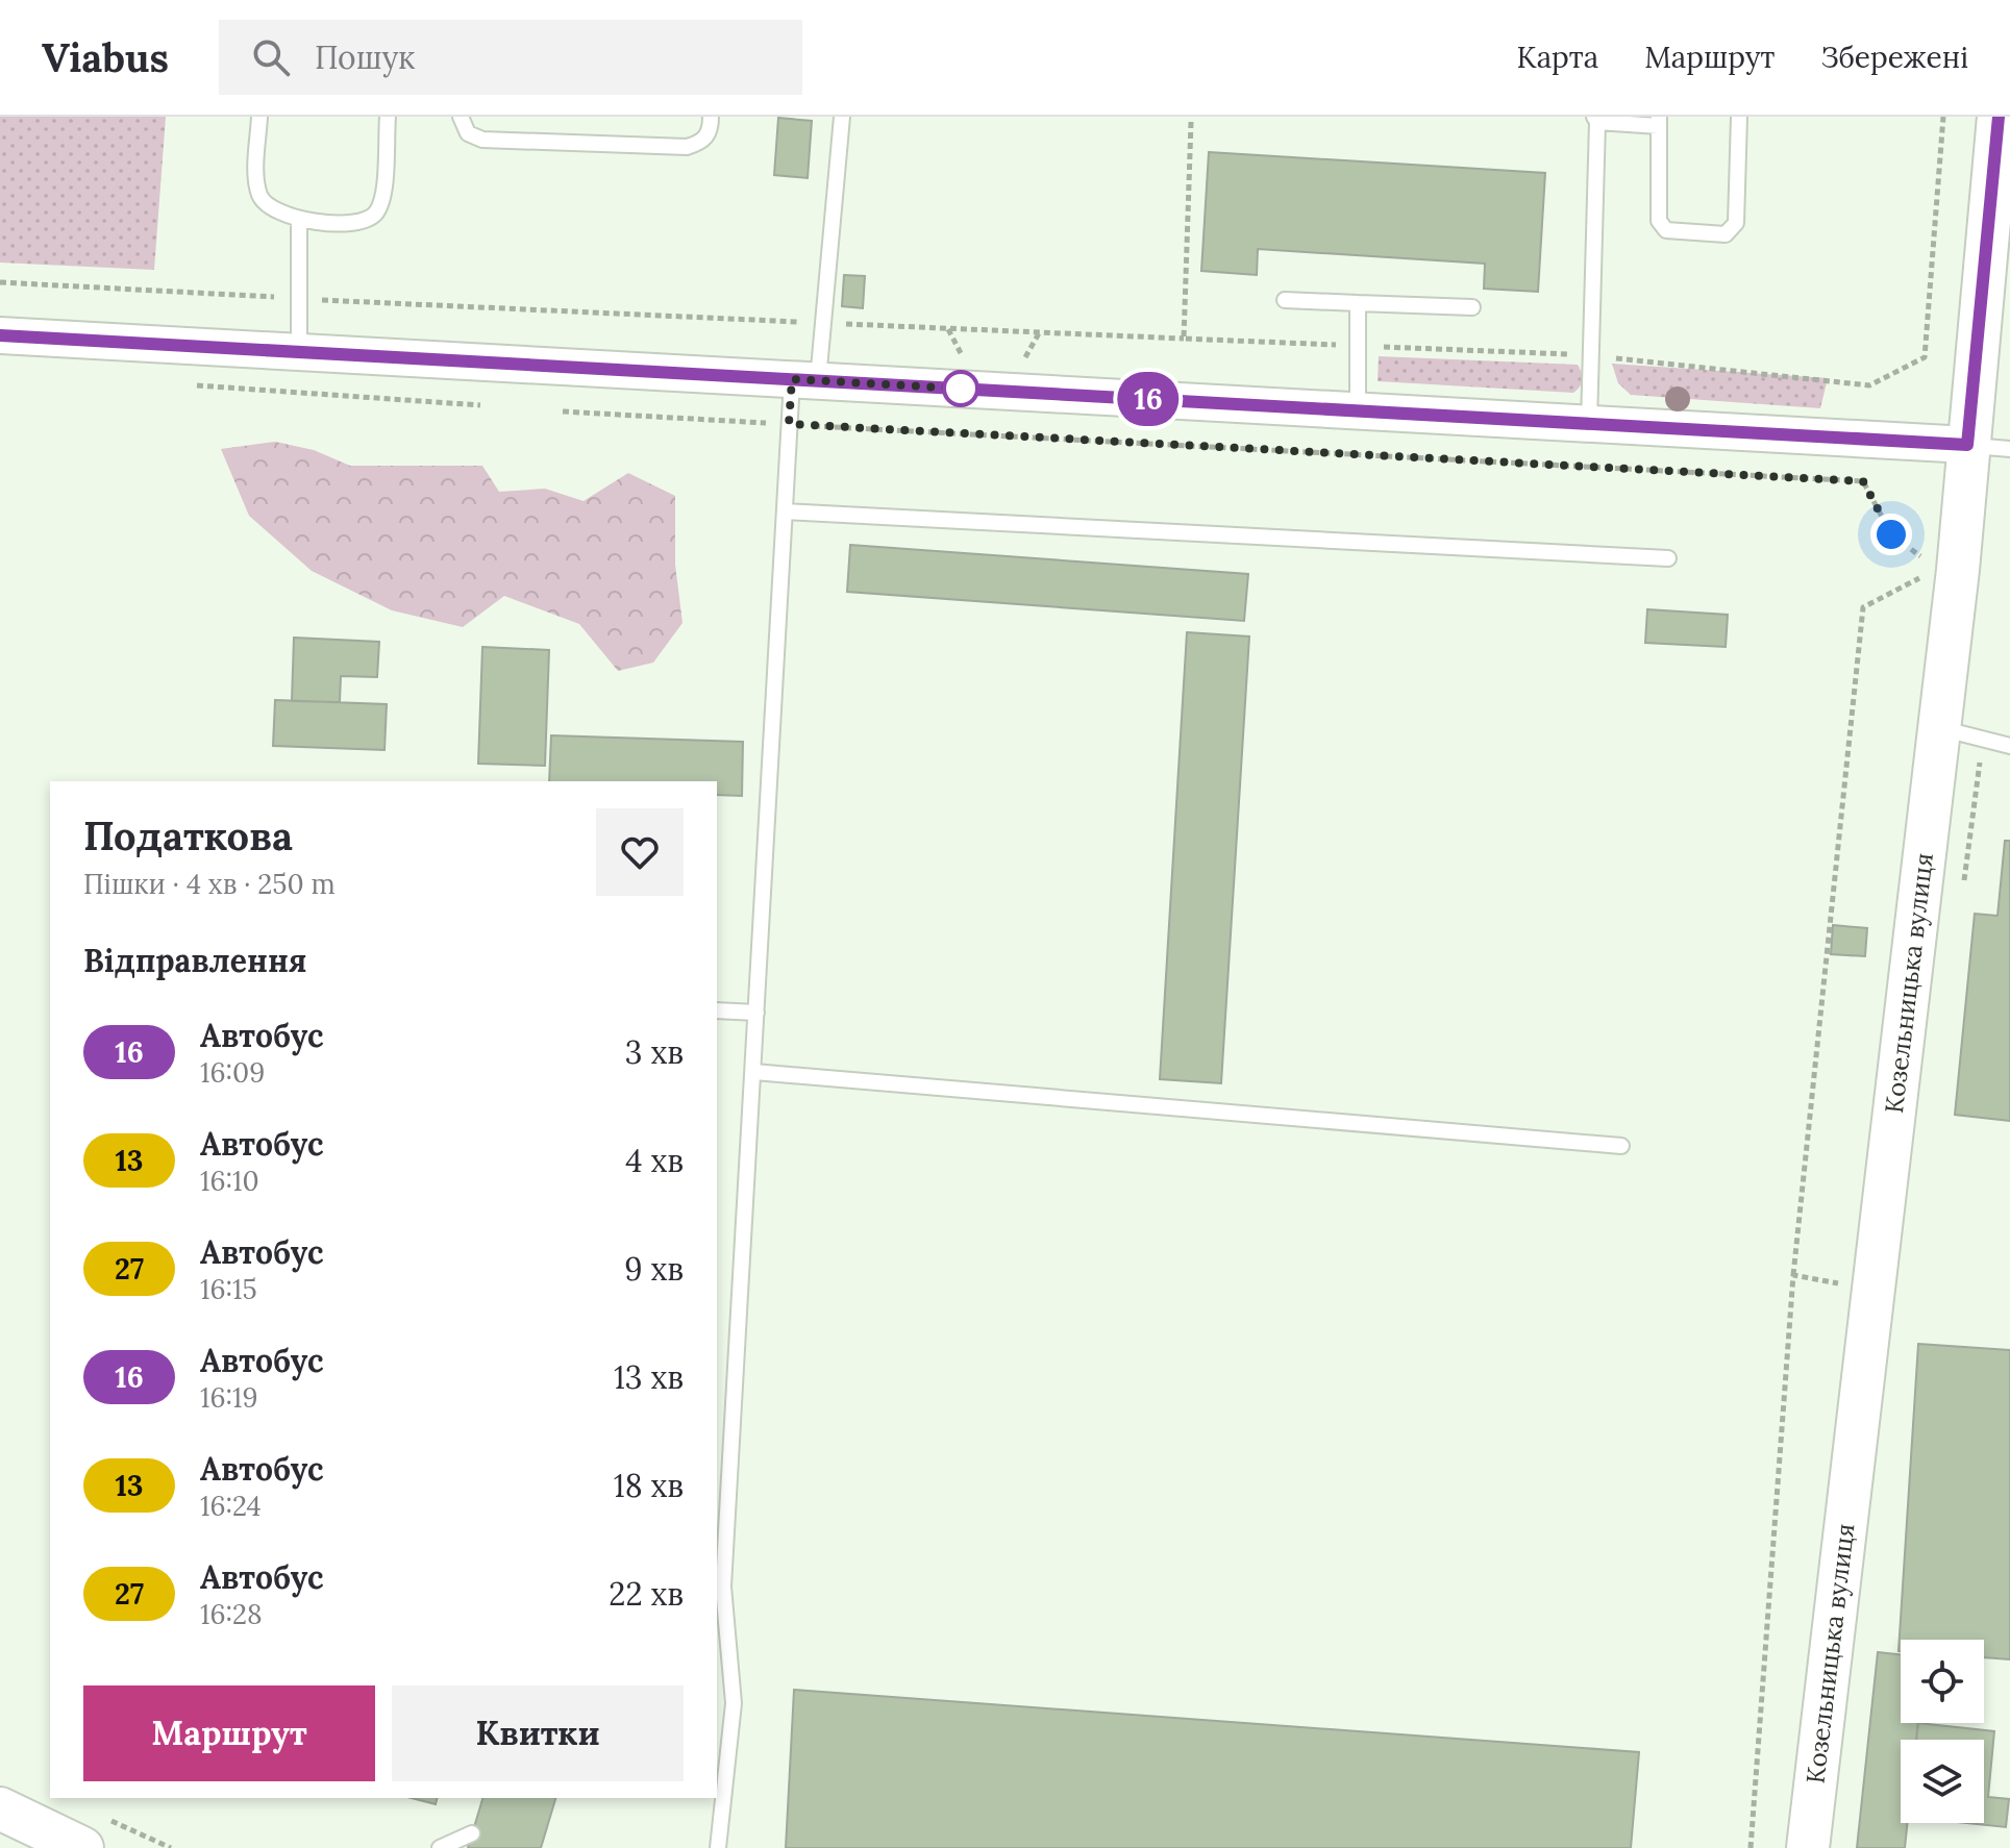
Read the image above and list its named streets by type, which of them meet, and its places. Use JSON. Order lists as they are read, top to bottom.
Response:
{
  "streets": {
    "main road": ["Козельницька вулиця"]
  },
  "lines": ["bus line 16"],
  "page": {
    "header": "Viabus",
    "search": "Пошук",
    "nav": ["Карта", "Маршрут", "Збережені"],
    "on_map": "16",
    "heading": [
      ["Податкова", "Пішки · 4 хв · 250 m"],
      "Відправлення"
    ],
    "list": [
      {
        "mark": "16",
        "name": "Автобус",
        "note": "16:09",
        "value": "3 хв"
      },
      {
        "mark": "13",
        "name": "Автобус",
        "note": "16:10",
        "value": "4 хв"
      },
      {
        "mark": "27",
        "name": "Автобус",
        "note": "16:15",
        "value": "9 хв"
      },
      {
        "mark": "16",
        "name": "Автобус",
        "note": "16:19",
        "value": "13 хв"
      },
      {
        "mark": "13",
        "name": "Автобус",
        "note": "16:24",
        "value": "18 хв"
      },
      {
        "mark": "27",
        "name": "Автобус",
        "note": "16:28",
        "value": "22 хв"
      }
    ],
    "buttons": ["Маршрут", "Квитки"]
  }
}
